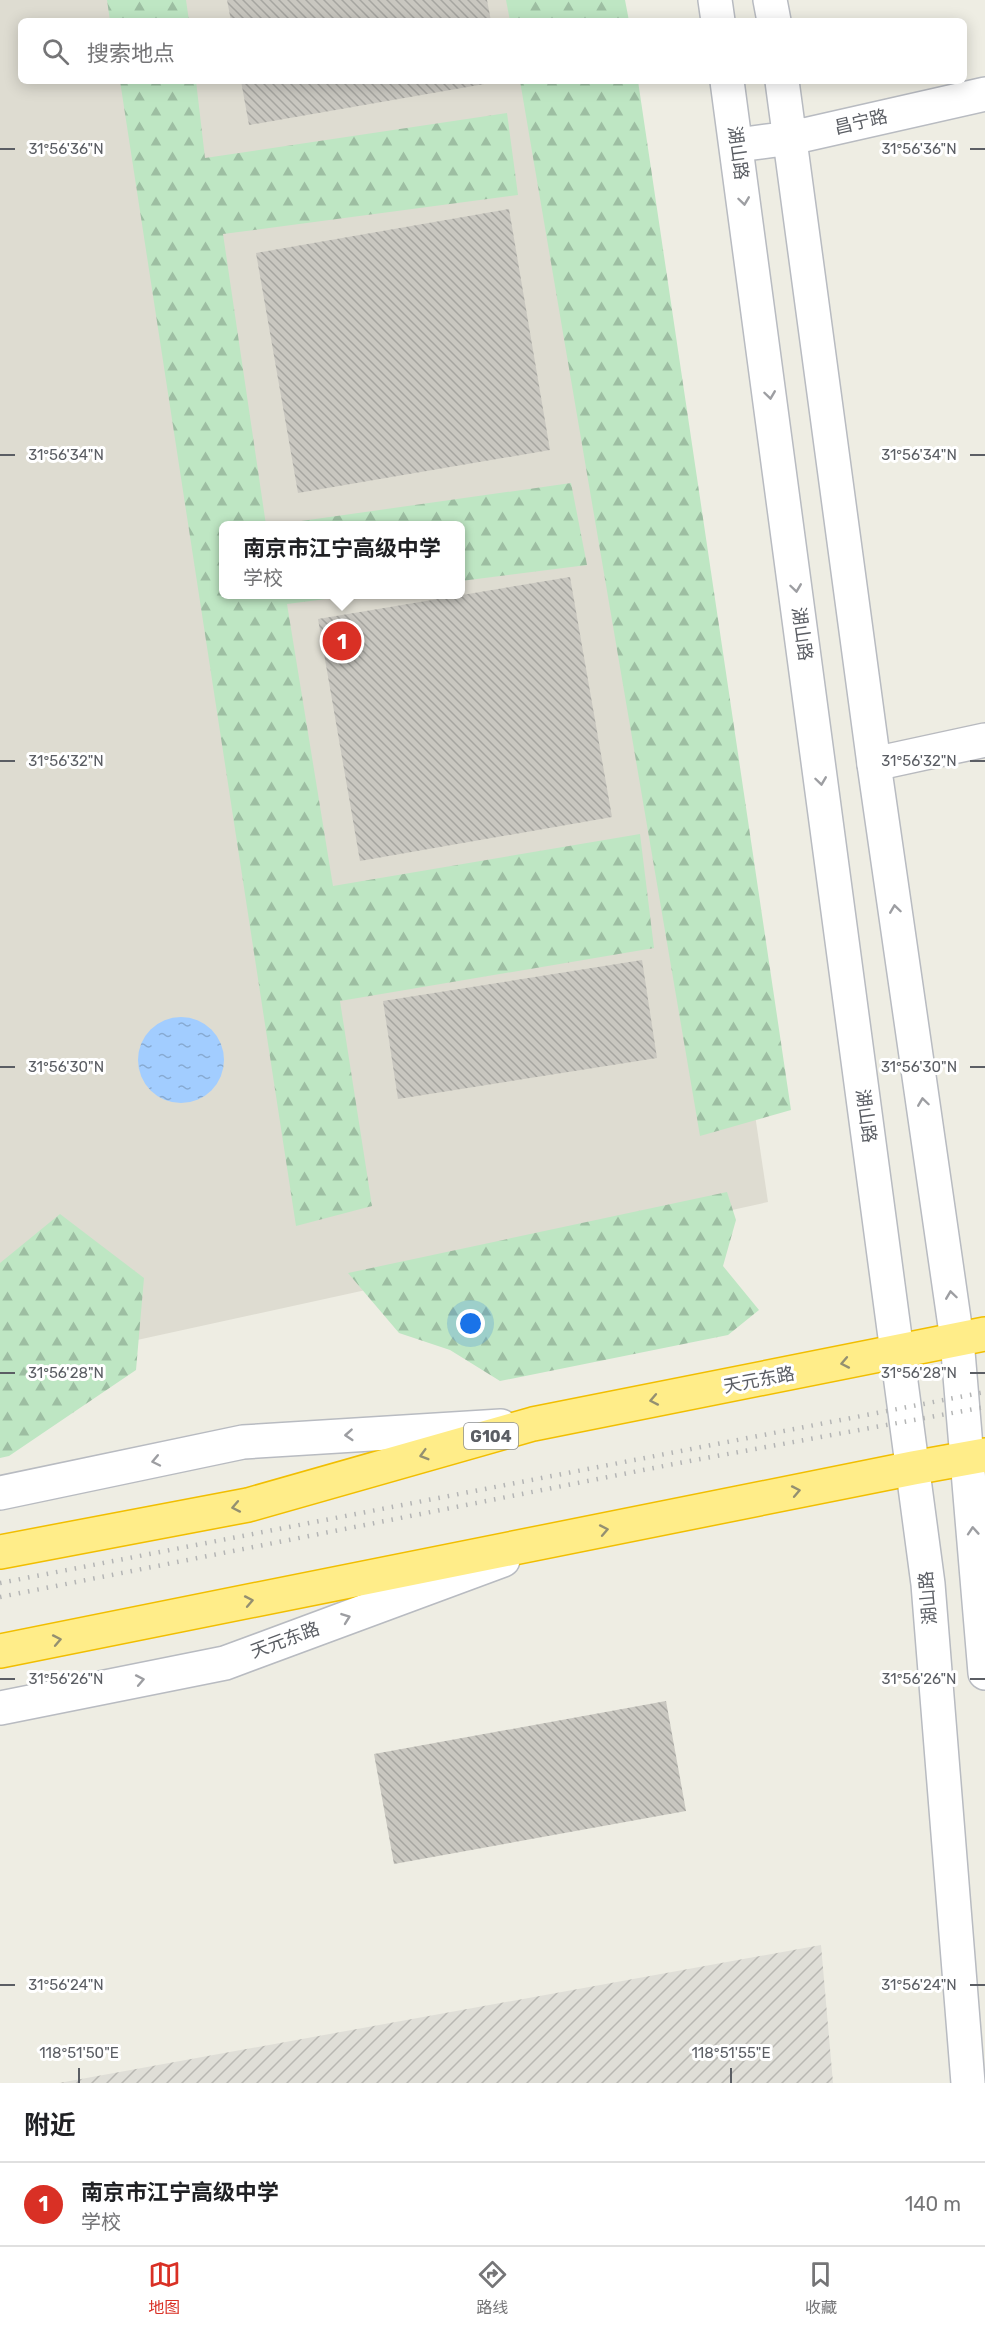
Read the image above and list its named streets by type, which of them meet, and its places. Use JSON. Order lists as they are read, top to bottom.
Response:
{
  "streets": {
    "highway": ["天元东路", "G104"],
    "main road": ["昌宁路", "湖山路"]
  },
  "crossings": [
    ["昌宁路", "湖山路"],
    ["湖山路", "天元东路"]
  ],
  "page": {
    "search": "搜索地点",
    "popup": ["南京市江宁高级中学", "学校"],
    "pins": "1",
    "heading": "附近",
    "list": [
      {
        "mark": "1",
        "name": "南京市江宁高级中学",
        "note": "学校",
        "value": "140 m"
      }
    ],
    "nav": ["地图", "路线", "收藏"]
  },
  "coordinates": [
    "31°56'36\"N",
    "31°56'34\"N",
    "31°56'32\"N",
    "31°56'30\"N",
    "31°56'28\"N",
    "31°56'26\"N",
    "31°56'24\"N",
    "118°51'50\"E",
    "118°51'55\"E"
  ]
}
